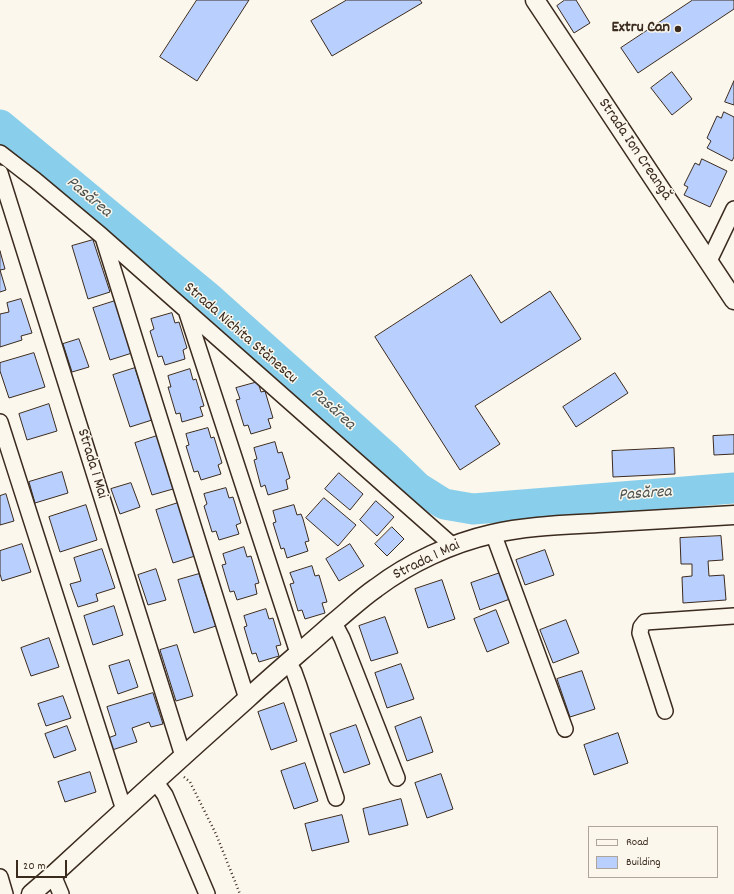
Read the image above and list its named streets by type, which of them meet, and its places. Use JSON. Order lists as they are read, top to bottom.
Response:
{
  "streets": {
    "street": ["Strada Ion Creangă", "Strada Nichita Stănescu", "Strada 1 Mai"]
  },
  "crossings": [
    ["Strada Nichita Stănescu", "Strada 1 Mai"]
  ],
  "water": ["Pasărea"],
  "places": ["Extru Can"],
  "legend": ["Road", "Building"],
  "scale_bar": "20 m"
}
